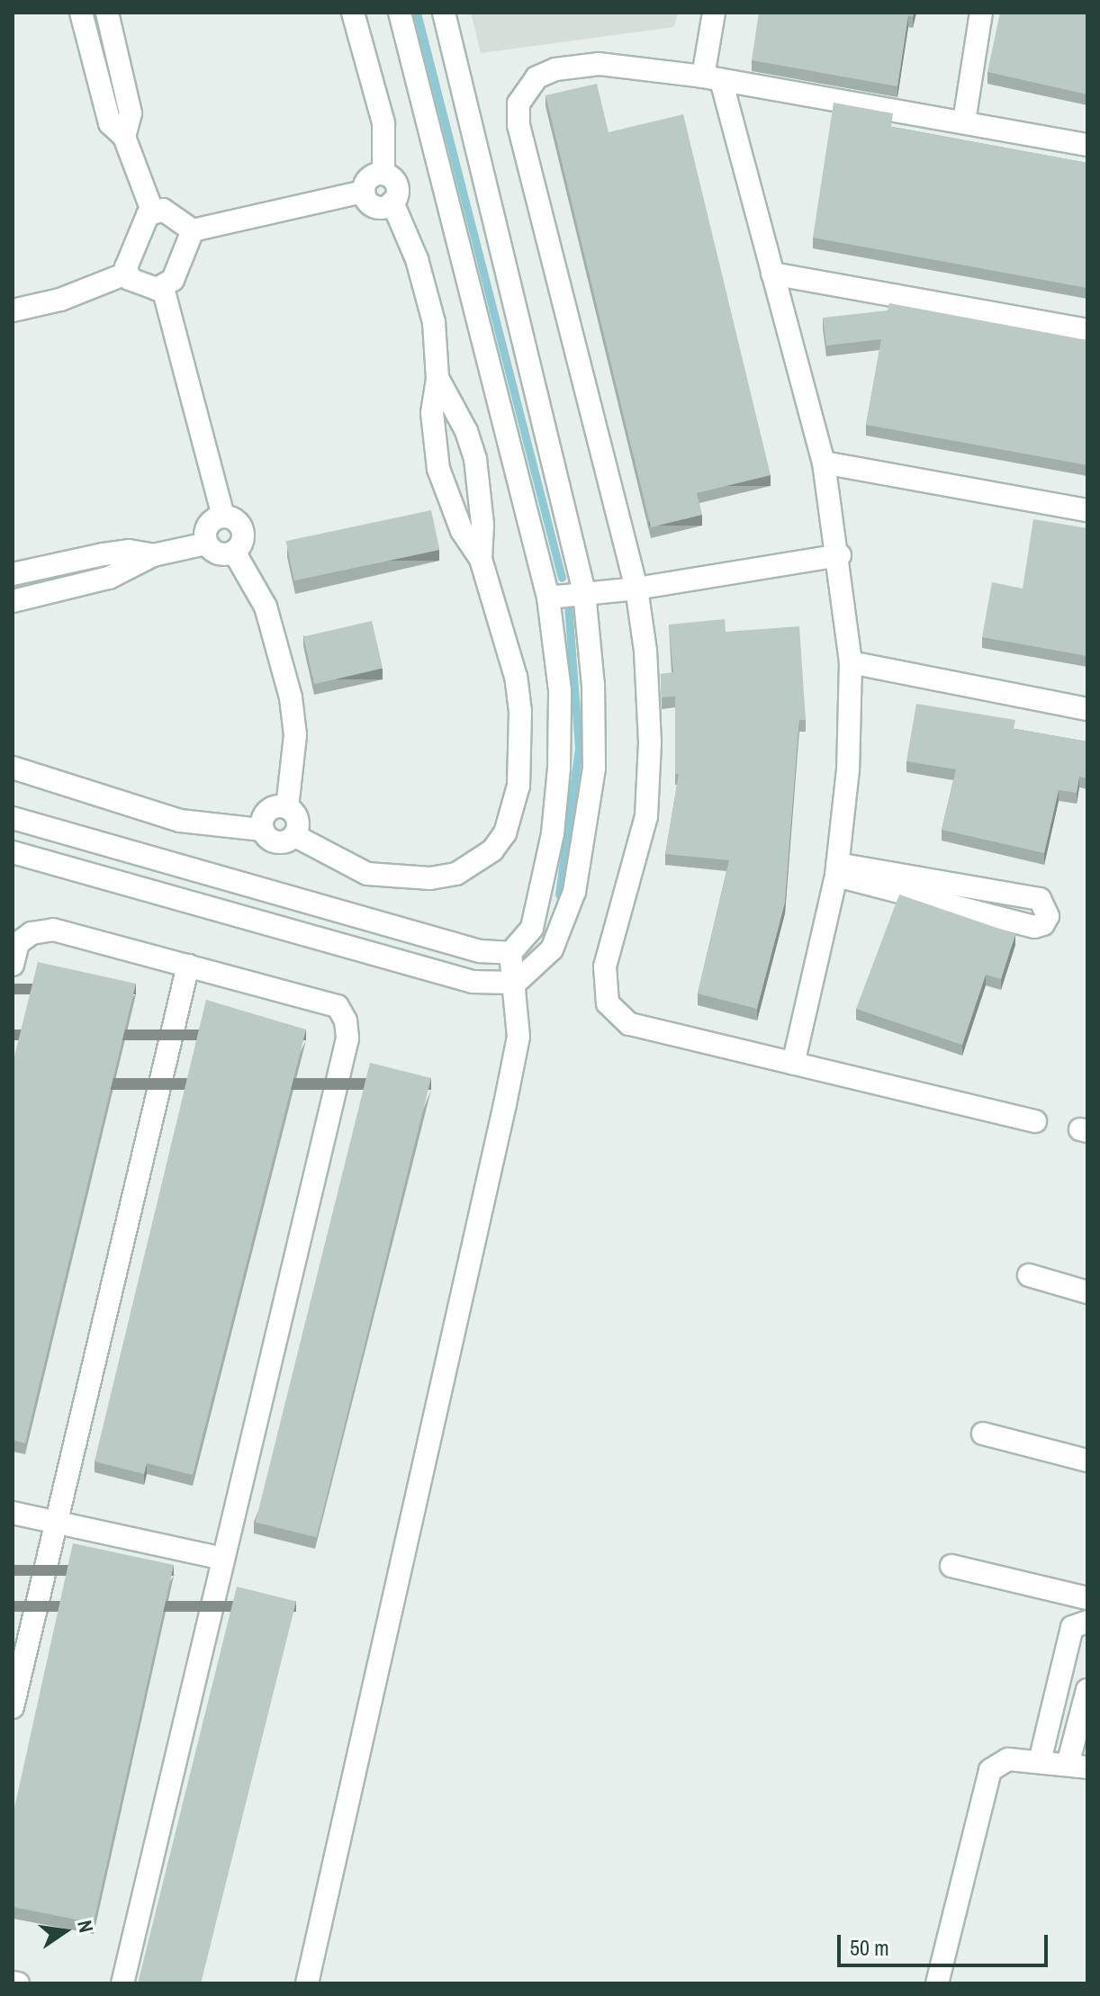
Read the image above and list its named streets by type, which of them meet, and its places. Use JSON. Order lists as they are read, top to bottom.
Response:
{
  "scale_bar": "50 m",
  "north": "right"
}
